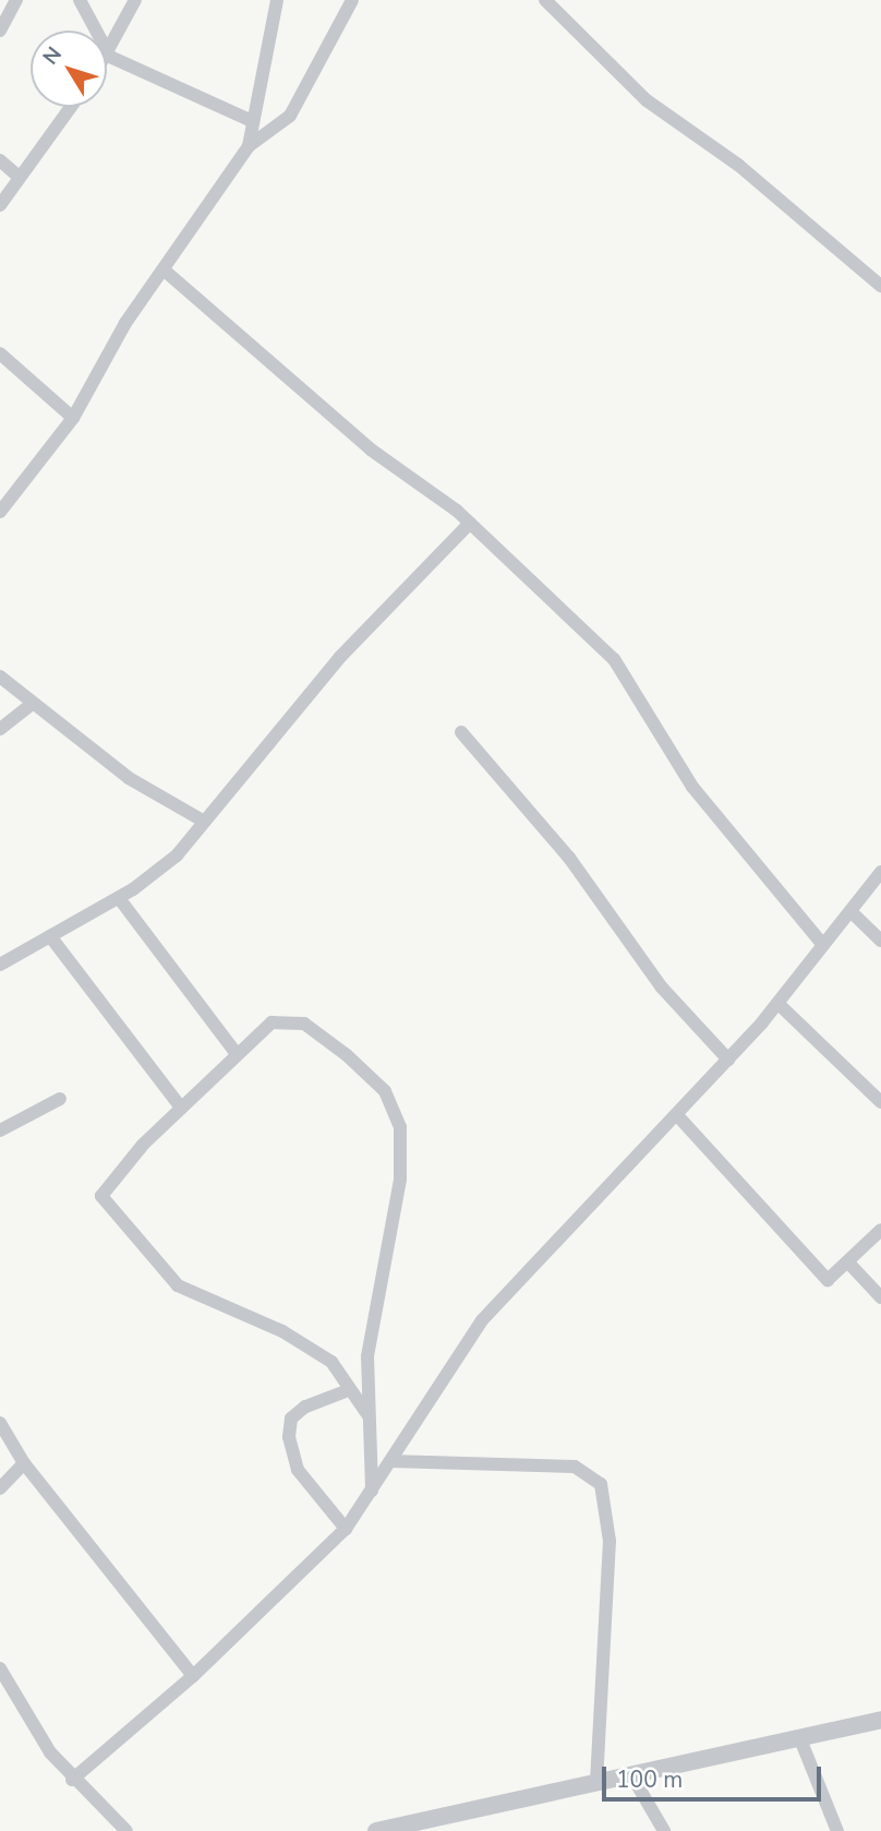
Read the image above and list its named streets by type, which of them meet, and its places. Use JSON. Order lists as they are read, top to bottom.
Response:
{
  "scale_bar": "100 m",
  "north": "top left"
}
